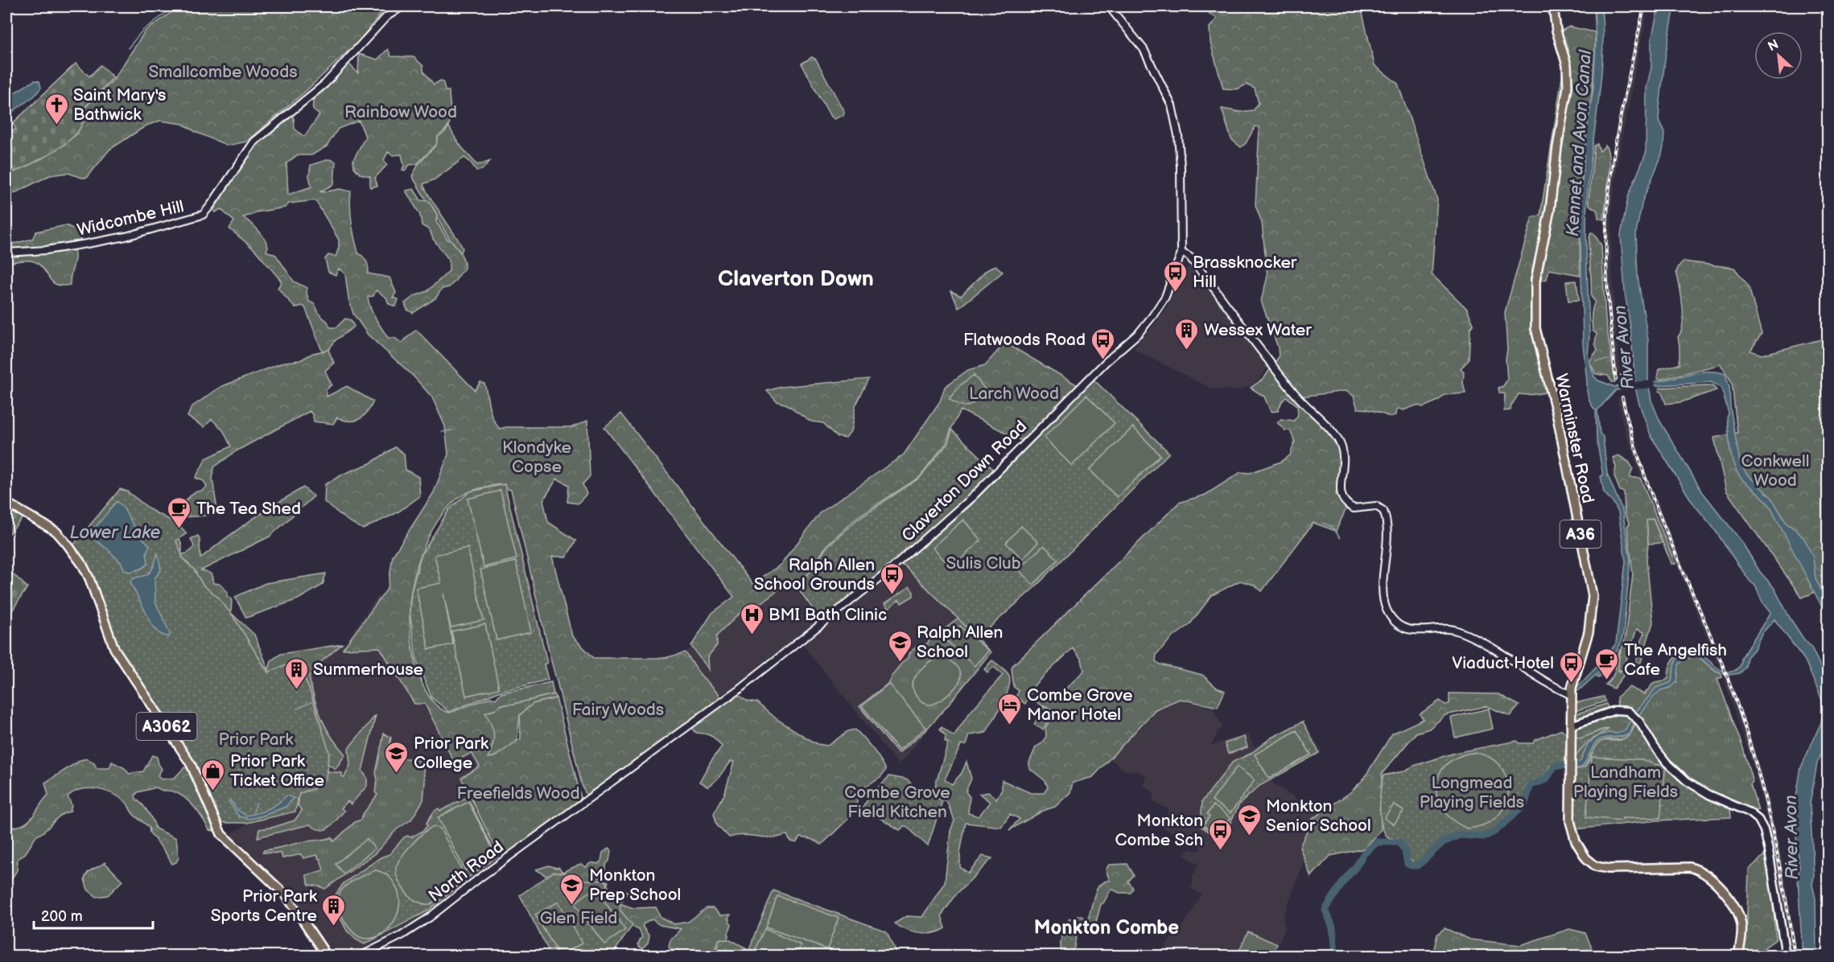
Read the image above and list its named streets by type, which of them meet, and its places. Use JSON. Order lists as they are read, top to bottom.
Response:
{
  "streets": {
    "main road": ["Warminster Road", "A36", "A3062"],
    "street": ["Widcombe Hill", "Claverton Down Road", "North Road"]
  },
  "crossings": [
    ["Claverton Down Road", "North Road"]
  ],
  "districts": ["Claverton Down", "Monkton Combe"],
  "water": ["Kennet and Avon Canal", "River Avon", "Lower Lake"],
  "parks": [
    "Smallcombe Woods",
    "Rainbow Wood",
    "Larch Wood",
    "Klondyke Copse",
    "Conkwell Wood",
    "Sulis Club",
    "Fairy Woods",
    "Prior Park",
    "Landham Playing Fields",
    "Longmead Playing Fields",
    "Combe Grove Field Kitchen",
    "Freefields Wood",
    "Glen Field"
  ],
  "places": {
    "church": ["Saint Mary's Bathwick"],
    "bus stop": [
      "Brassknocker Hill",
      "Flatwoods Road",
      "Ralph Allen School Grounds",
      "Viaduct Hotel",
      "Monkton Combe Sch"
    ],
    "building": ["Wessex Water", "Summerhouse", "Prior Park Sports Centre"],
    "cafe": ["The Tea Shed", "The Angelfish Cafe"],
    "hospital": ["BMI Bath Clinic"],
    "school or university": [
      "Ralph Allen School",
      "Prior Park College",
      "Monkton Senior School",
      "Monkton Prep School"
    ],
    "hotel": ["Combe Grove Manor Hotel"],
    "shop": ["Prior Park Ticket Office"]
  },
  "scale_bar": "200 m",
  "north": "top left"
}
